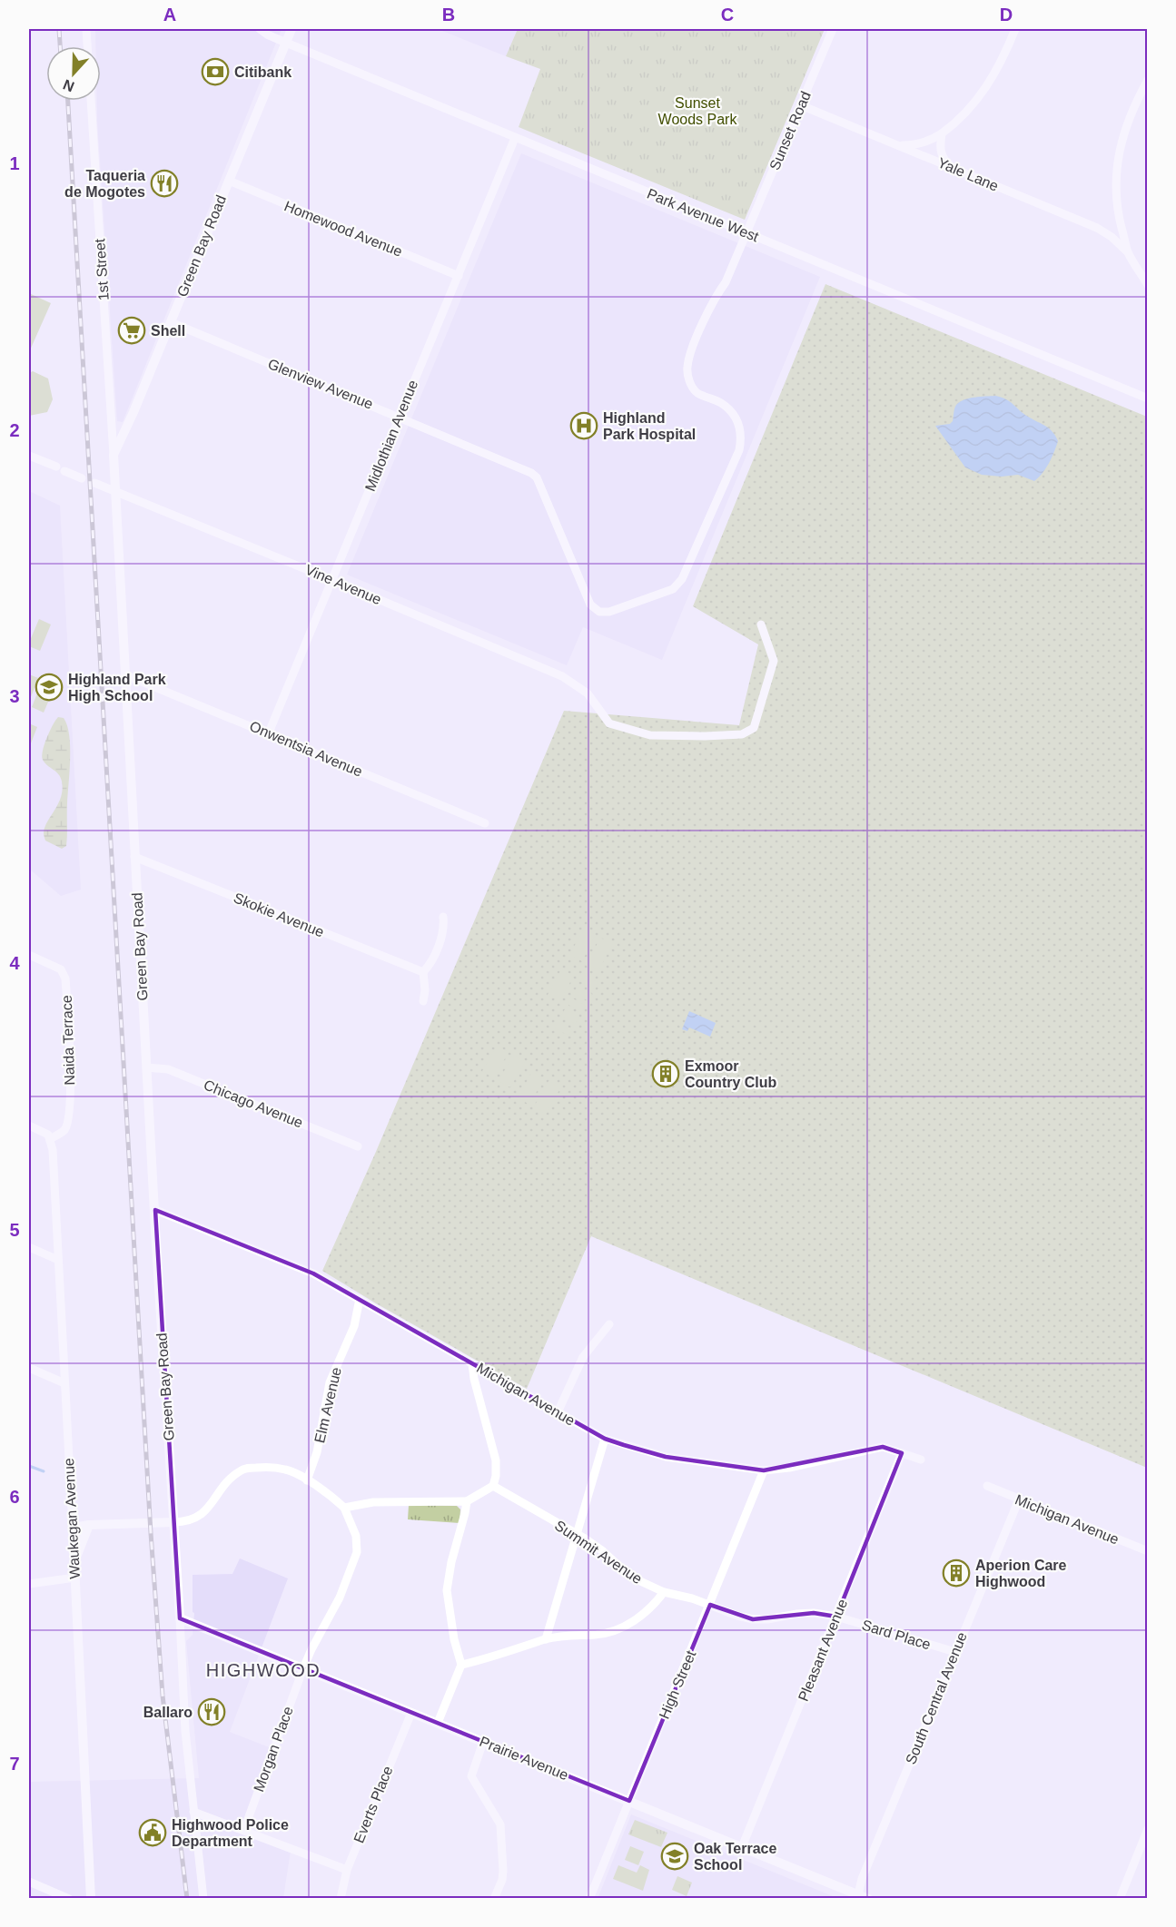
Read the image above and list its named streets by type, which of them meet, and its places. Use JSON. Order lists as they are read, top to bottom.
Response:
{
  "streets": {
    "main road": ["Green Bay Road", "Waukegan Avenue", "Prairie Avenue"],
    "street": [
      "Sunset Road",
      "Yale Lane",
      "Park Avenue West",
      "Homewood Avenue",
      "1st Street",
      "Glenview Avenue",
      "Midlothian Avenue",
      "Vine Avenue",
      "Onwentsia Avenue",
      "Skokie Avenue",
      "Naida Terrace",
      "Chicago Avenue",
      "Michigan Avenue",
      "Elm Avenue",
      "Summit Avenue",
      "Sard Place",
      "Pleasant Avenue",
      "High Street",
      "South Central Avenue",
      "Morgan Place",
      "Everts Place"
    ]
  },
  "crossings": [
    ["Sunset Road", "Yale Lane"],
    ["Sunset Road", "Park Avenue West"],
    ["Sunset Road", "Glenview Avenue"],
    ["Park Avenue West", "Green Bay Road"],
    ["Park Avenue West", "Glenview Avenue"],
    ["Park Avenue West", "Midlothian Avenue"],
    ["Homewood Avenue", "Green Bay Road"],
    ["Homewood Avenue", "Midlothian Avenue"],
    ["Green Bay Road", "1st Street"],
    ["Green Bay Road", "Glenview Avenue"],
    ["Green Bay Road", "Vine Avenue"],
    ["Green Bay Road", "Onwentsia Avenue"],
    ["Green Bay Road", "Skokie Avenue"],
    ["Green Bay Road", "Chicago Avenue"],
    ["Green Bay Road", "Michigan Avenue"],
    ["Green Bay Road", "Elm Avenue"],
    ["Green Bay Road", "Morgan Place"],
    ["Green Bay Road", "Prairie Avenue"],
    ["Glenview Avenue", "Midlothian Avenue"],
    ["Midlothian Avenue", "Vine Avenue"],
    ["Midlothian Avenue", "Onwentsia Avenue"],
    ["Naida Terrace", "Waukegan Avenue"],
    ["Michigan Avenue", "Elm Avenue"],
    ["Michigan Avenue", "Pleasant Avenue"],
    ["Michigan Avenue", "High Street"],
    ["Michigan Avenue", "South Central Avenue"],
    ["Elm Avenue", "Morgan Place"],
    ["Elm Avenue", "Prairie Avenue"],
    ["Summit Avenue", "Sard Place"],
    ["Summit Avenue", "High Street"],
    ["Sard Place", "Pleasant Avenue"],
    ["Sard Place", "High Street"],
    ["Sard Place", "South Central Avenue"],
    ["Pleasant Avenue", "Prairie Avenue"],
    ["High Street", "Prairie Avenue"],
    ["South Central Avenue", "Prairie Avenue"],
    ["Morgan Place", "Prairie Avenue"],
    ["Prairie Avenue", "Everts Place"]
  ],
  "districts": ["HIGHWOOD"],
  "parks": ["Sunset Woods Park"],
  "places": {
    "bank": ["Citibank"],
    "restaurant": ["Taqueria de Mogotes", "Ballaro"],
    "supermarket": ["Shell"],
    "hospital": ["Highland Park Hospital"],
    "school or university": ["Highland Park High School", "Oak Terrace School"],
    "building": ["Exmoor Country Club", "Aperion Care Highwood"],
    "public building": ["Highwood Police Department"]
  },
  "north": "bottom",
  "grid": {
    "columns": [
      "A",
      "B",
      "C",
      "D"
    ],
    "rows": [
      "1",
      "2",
      "3",
      "4",
      "5",
      "6",
      "7"
    ]
  }
}
